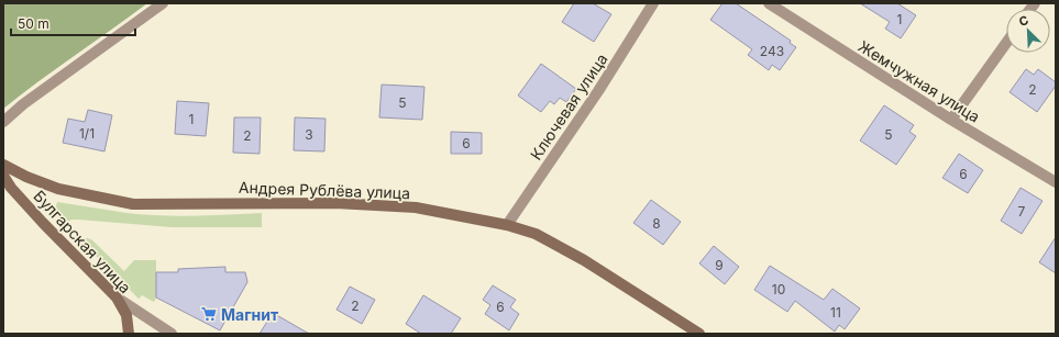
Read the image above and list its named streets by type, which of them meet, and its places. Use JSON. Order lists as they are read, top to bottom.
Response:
{
  "streets": {
    "street": [
      "Жемчужная улица",
      "Ключевая улица",
      "Андрея Рублёва улица",
      "Булгарская улица"
    ]
  },
  "crossings": [
    ["Ключевая улица", "Андрея Рублёва улица"]
  ],
  "places": {
    "supermarket": ["Магнит"]
  },
  "house_numbers": [
    "1",
    "243",
    "2",
    "5",
    "1",
    "1/1",
    "3",
    "5",
    "2",
    "6",
    "6",
    "7",
    "8",
    "9",
    "10",
    "2",
    "6",
    "11"
  ],
  "scale_bar": "50 m",
  "north": "top left"
}
